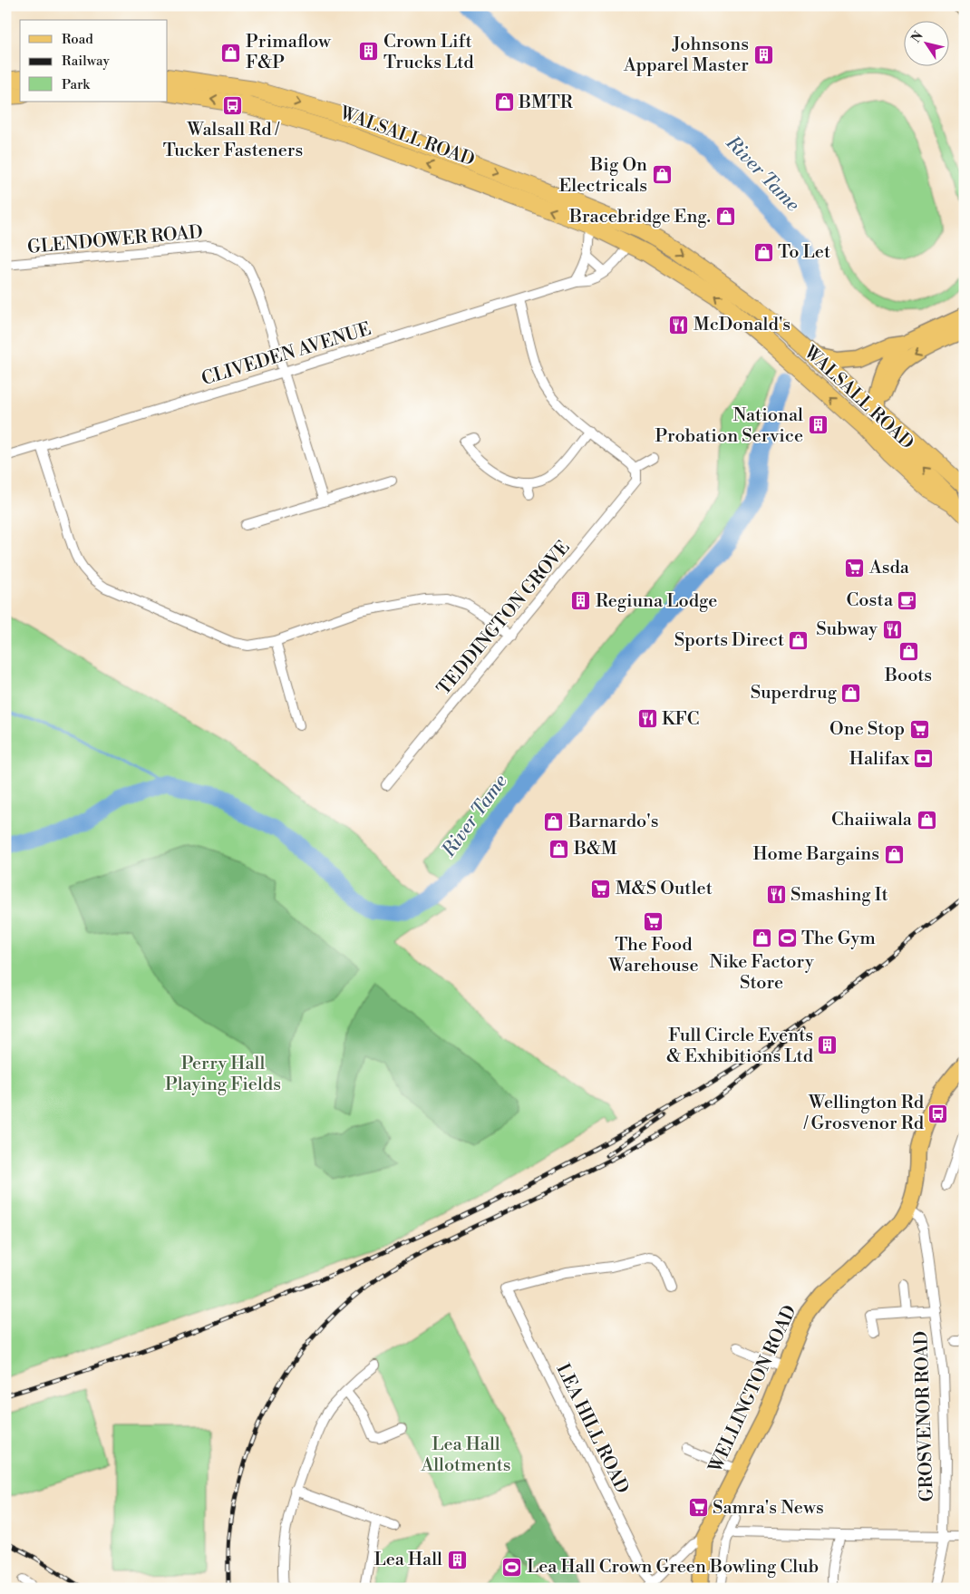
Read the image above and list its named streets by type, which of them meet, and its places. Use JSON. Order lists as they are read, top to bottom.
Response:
{
  "streets": {
    "highway": ["WALSALL ROAD"],
    "main road": ["WELLINGTON ROAD"],
    "street": [
      "GLENDOWER ROAD",
      "CLIVEDEN AVENUE",
      "TEDDINGTON GROVE",
      "GROSVENOR ROAD",
      "LEA HILL ROAD"
    ]
  },
  "crossings": [
    ["WALSALL ROAD", "CLIVEDEN AVENUE"],
    ["GLENDOWER ROAD", "CLIVEDEN AVENUE"],
    ["WELLINGTON ROAD", "GROSVENOR ROAD"]
  ],
  "water": ["River Tame"],
  "parks": ["Perry Hall Playing Fields", "Lea Hall Allotments"],
  "places": {
    "building": [
      "Crown Lift Trucks Ltd",
      "Johnsons Apparel Master",
      "National Probation Service",
      "Regiuna Lodge",
      "Full Circle Events & Exhibitions Ltd",
      "Lea Hall"
    ],
    "shop": [
      "Primaflow F&P",
      "BMTR",
      "Big On Electricals",
      "Bracebridge Eng.",
      "To Let",
      "Sports Direct",
      "Boots",
      "Superdrug",
      "Chaiiwala",
      "Barnardo's",
      "B&M",
      "Home Bargains",
      "Nike Factory Store"
    ],
    "bus stop": ["Walsall Rd / Tucker Fasteners", "Wellington Rd / Grosvenor Rd"],
    "restaurant": [
      "McDonald's",
      "Subway",
      "KFC",
      "Smashing It"
    ],
    "supermarket": [
      "Asda",
      "One Stop",
      "M&S Outlet",
      "The Food Warehouse",
      "Samra's News"
    ],
    "cafe": ["Costa"],
    "bank": ["Halifax"],
    "sports": ["The Gym", "Lea Hall Crown Green Bowling Club"]
  },
  "legend": ["Road", "Railway", "Park"],
  "north": "top left"
}
